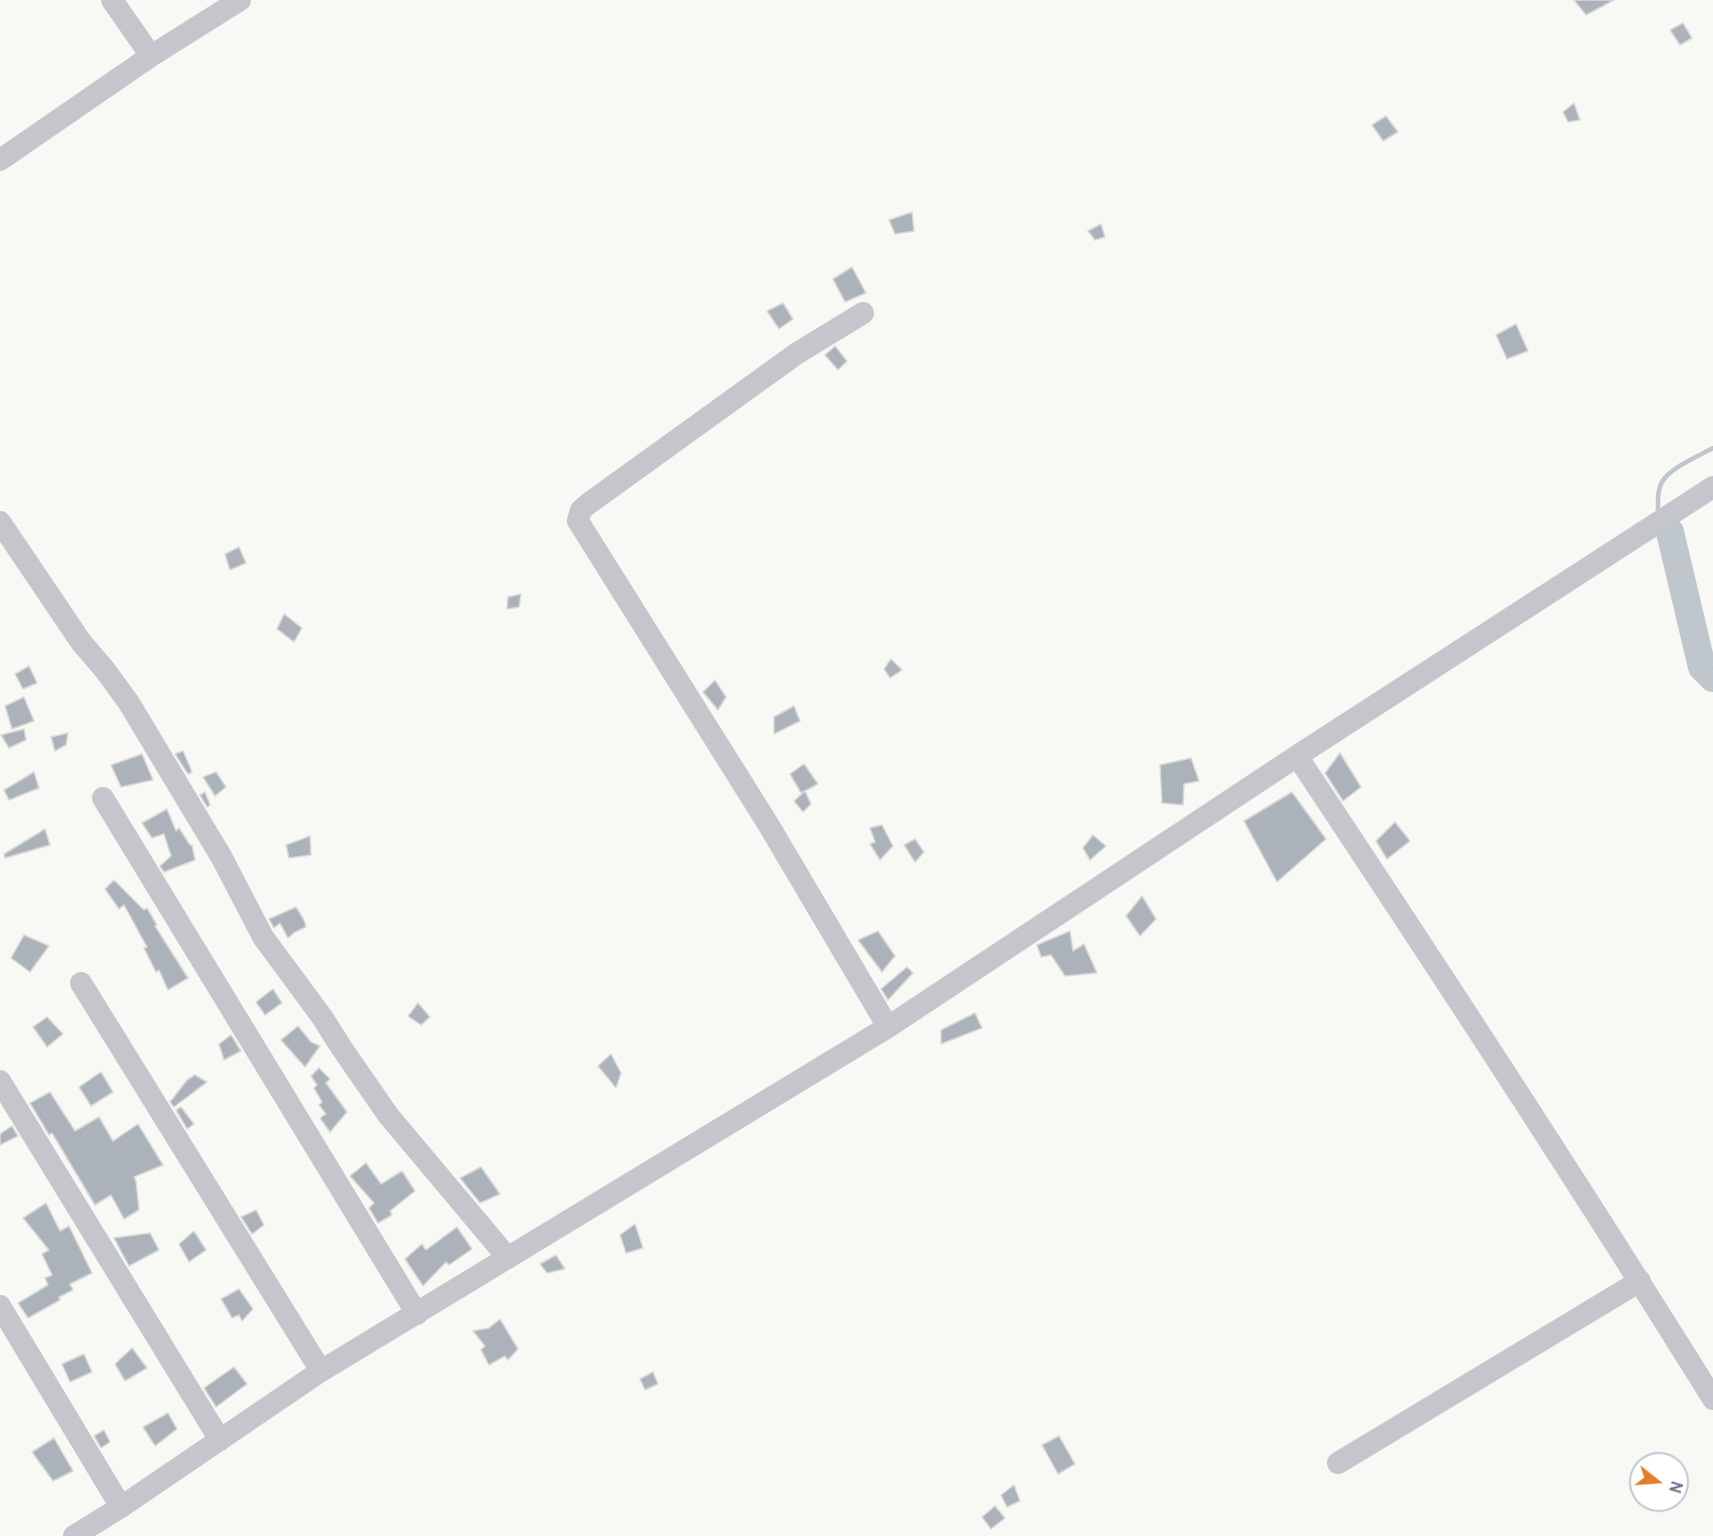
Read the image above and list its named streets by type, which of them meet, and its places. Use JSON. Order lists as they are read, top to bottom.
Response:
{
  "north": "right"
}
